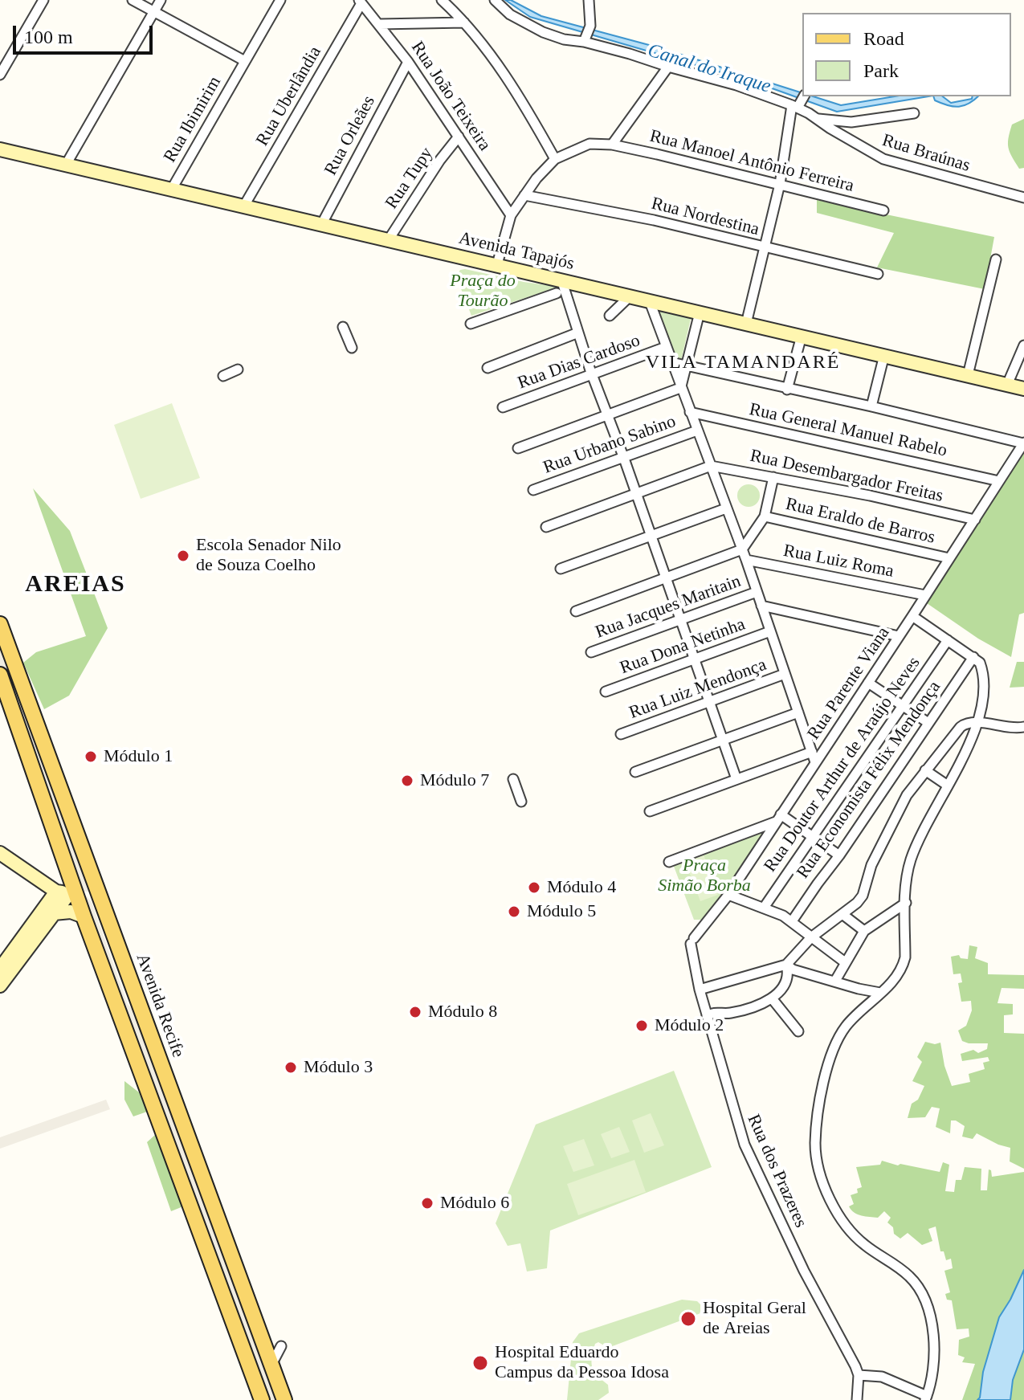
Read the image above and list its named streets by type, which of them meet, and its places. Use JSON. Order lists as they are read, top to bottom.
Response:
{
  "streets": {
    "main road": ["Avenida Tapajós", "Avenida Recife"],
    "street": [
      "Rua Uberlândia",
      "Rua João Teixeira",
      "Rua Ibimirim",
      "Rua Orleães",
      "Rua Braúnas",
      "Rua Manoel Antônio Ferreira",
      "Rua Tupy",
      "Rua Nordestina",
      "Rua Dias Cardoso",
      "Rua General Manuel Rabelo",
      "Rua Urbano Sabino",
      "Rua Desembargador Freitas",
      "Rua Eraldo de Barros",
      "Rua Luiz Roma",
      "Rua Jacques Maritain",
      "Rua Dona Netinha",
      "Rua Parente Viana",
      "Rua Luiz Mendonça",
      "Rua Doutor Arthur de Araújo Neves",
      "Rua Economista Félix Mendonça",
      "Rua dos Prazeres"
    ]
  },
  "crossings": [
    ["Rua Uberlândia", "Rua João Teixeira"],
    ["Rua Uberlândia", "Avenida Tapajós"],
    ["Rua João Teixeira", "Rua Orleães"],
    ["Rua João Teixeira", "Rua Tupy"],
    ["Rua Ibimirim", "Avenida Tapajós"],
    ["Rua Orleães", "Avenida Tapajós"],
    ["Rua Tupy", "Avenida Tapajós"],
    ["Rua General Manuel Rabelo", "Rua Parente Viana"],
    ["Rua Desembargador Freitas", "Rua Parente Viana"],
    ["Rua Eraldo de Barros", "Rua Parente Viana"],
    ["Rua Luiz Roma", "Rua Parente Viana"],
    ["Rua Parente Viana", "Rua dos Prazeres"]
  ],
  "districts": ["VILA TAMANDARÉ", "AREIAS"],
  "water": ["Canal do Iraque"],
  "parks": ["Praça do Tourão", "Praça Simão Borba"],
  "places": [
    "Escola Senador Nilo de Souza Coelho",
    "Módulo 1",
    "Módulo 7",
    "Módulo 4",
    "Módulo 5",
    "Módulo 8",
    "Módulo 2",
    "Módulo 3",
    "Módulo 6",
    "Hospital Geral de Areias",
    "Hospital Eduardo Campus da Pessoa Idosa"
  ],
  "legend": ["Road", "Park"],
  "scale_bar": "100 m"
}
